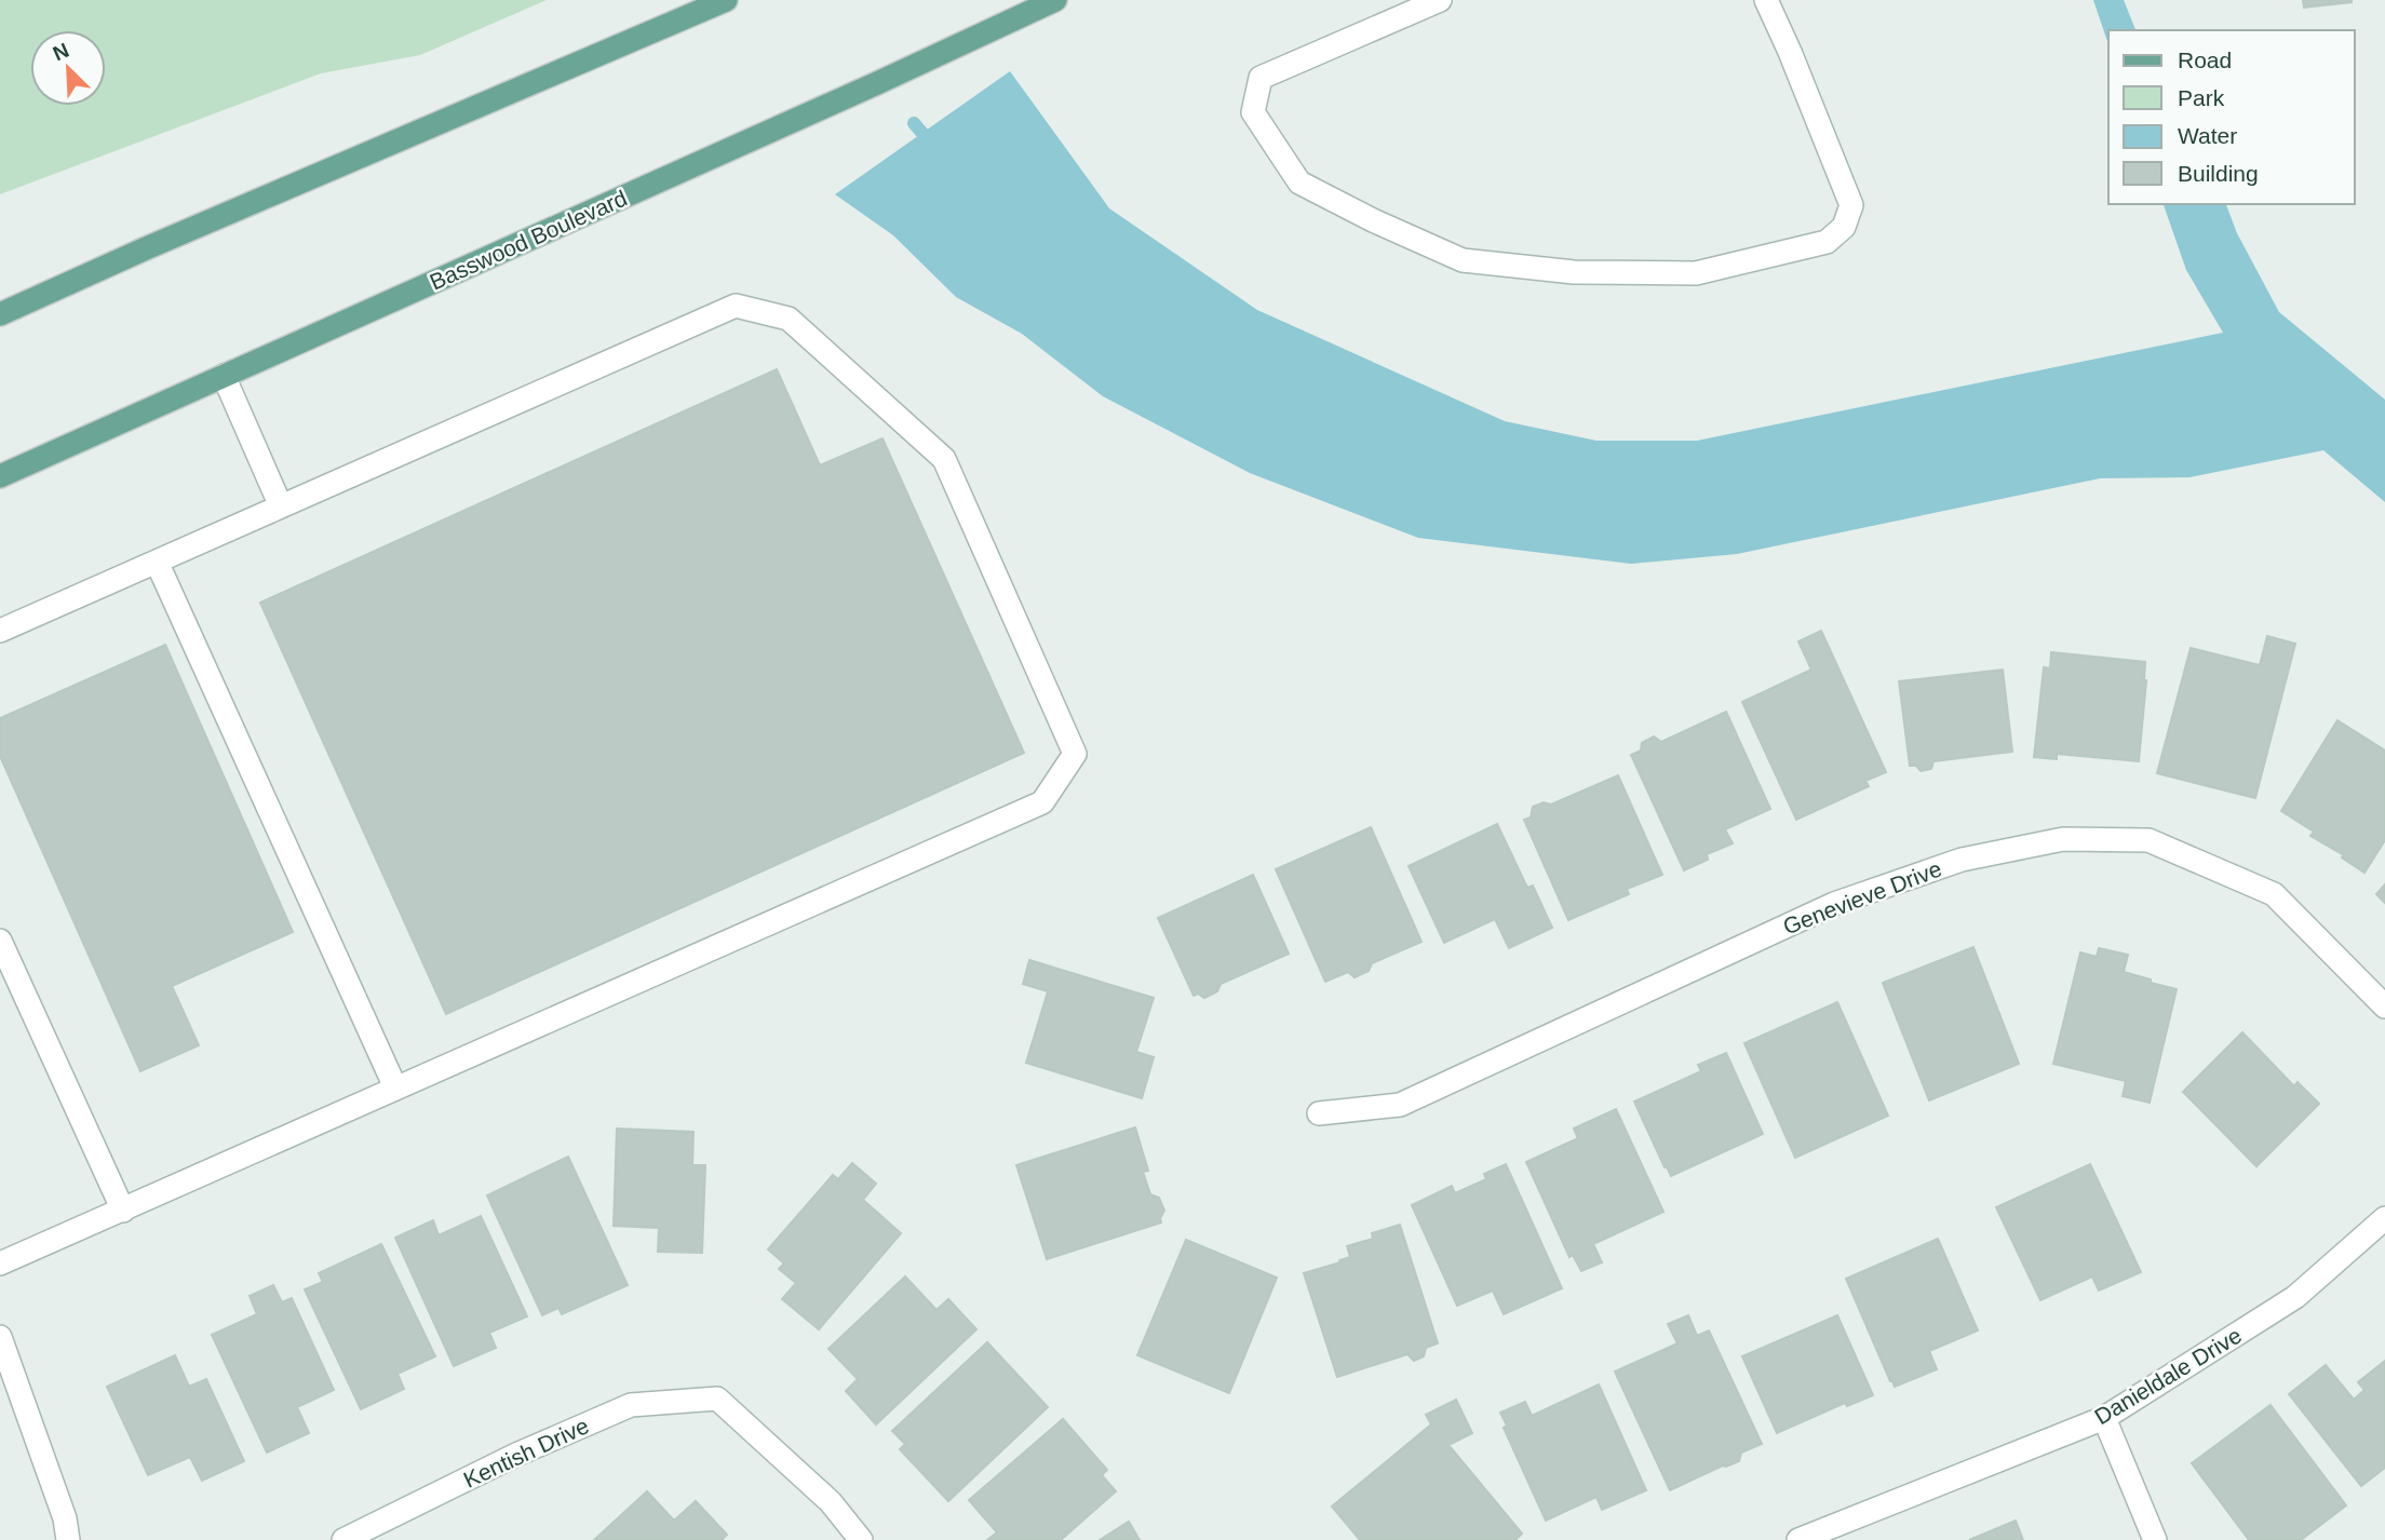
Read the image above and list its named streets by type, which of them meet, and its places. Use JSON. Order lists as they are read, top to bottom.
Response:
{
  "streets": {
    "main road": ["Basswood Boulevard"],
    "street": ["Genevieve Drive", "Danieldale Drive", "Kentish Drive"]
  },
  "legend": [
    "Road",
    "Park",
    "Water",
    "Building"
  ],
  "north": "top left"
}
